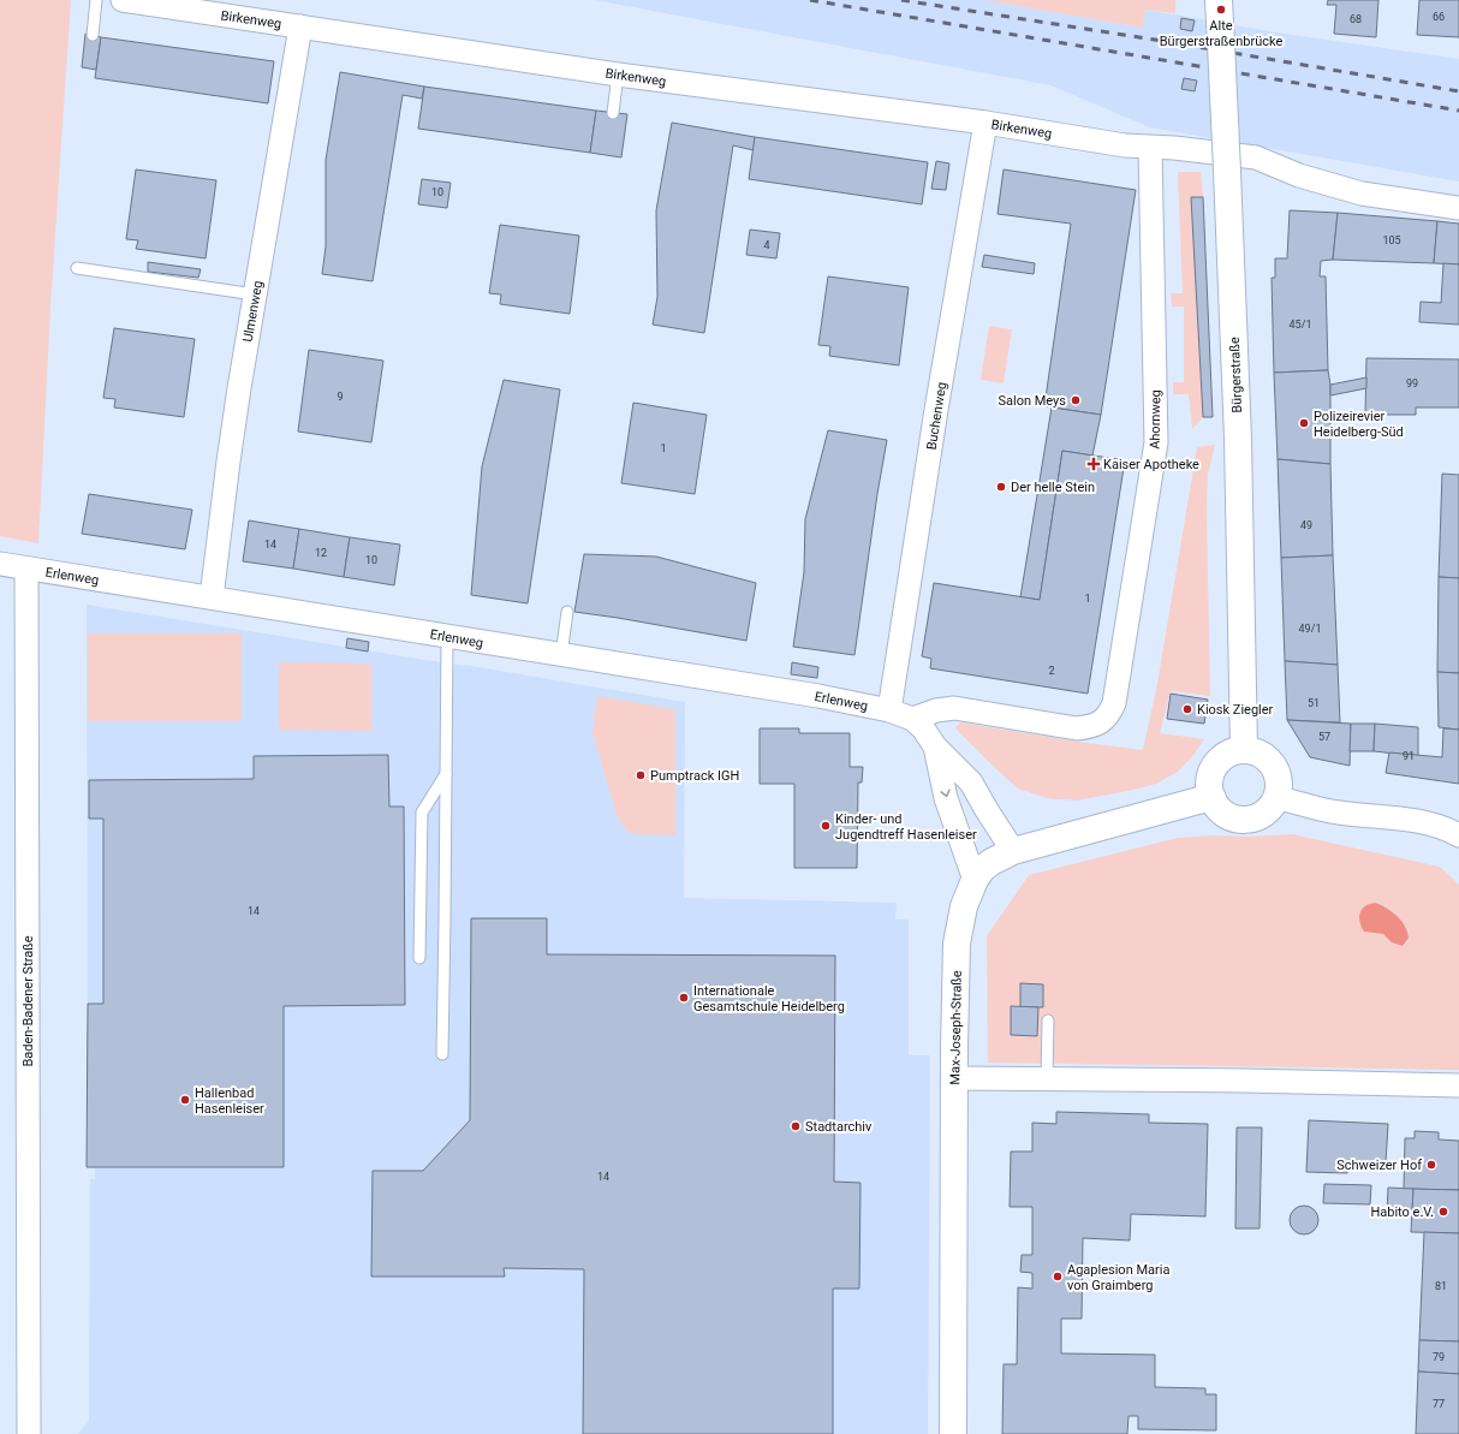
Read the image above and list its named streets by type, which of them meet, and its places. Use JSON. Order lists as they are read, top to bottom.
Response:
{
  "streets": {
    "street": [
      "Birkenweg",
      "Ulmenweg",
      "Bürgerstraße",
      "Buchenweg",
      "Ahornweg",
      "Erlenweg",
      "Baden-Badener Straße",
      "Max-Joseph-Straße"
    ]
  },
  "crossings": [
    ["Birkenweg", "Ulmenweg"],
    ["Birkenweg", "Buchenweg"],
    ["Birkenweg", "Ahornweg"],
    ["Ulmenweg", "Erlenweg"],
    ["Bürgerstraße", "Max-Joseph-Straße"],
    ["Buchenweg", "Erlenweg"],
    ["Ahornweg", "Erlenweg"],
    ["Erlenweg", "Baden-Badener Straße"],
    ["Erlenweg", "Max-Joseph-Straße"]
  ],
  "places": {
    "other": [
      "Alte Bürgerstraßenbrücke",
      "Salon Meys",
      "Polizeirevier Heidelberg-Süd",
      "Der helle Stein",
      "Kiosk Ziegler",
      "Pumptrack IGH",
      "Kinder- und Jugendtreff Hasenleiser",
      "Internationale Gesamtschule Heidelberg",
      "Hallenbad Hasenleiser",
      "Stadtarchiv",
      "Schweizer Hof",
      "Habito e.V.",
      "Agaplesion Maria von Graimberg"
    ],
    "health": ["Kaiser Apotheke"]
  },
  "house_numbers": [
    "66",
    "68",
    "10",
    "105",
    "4",
    "45/1",
    "99",
    "9",
    "1",
    "49",
    "14",
    "12",
    "10",
    "1",
    "49/1",
    "2",
    "51",
    "57",
    "91",
    "14",
    "14",
    "81",
    "79",
    "77"
  ]
}
